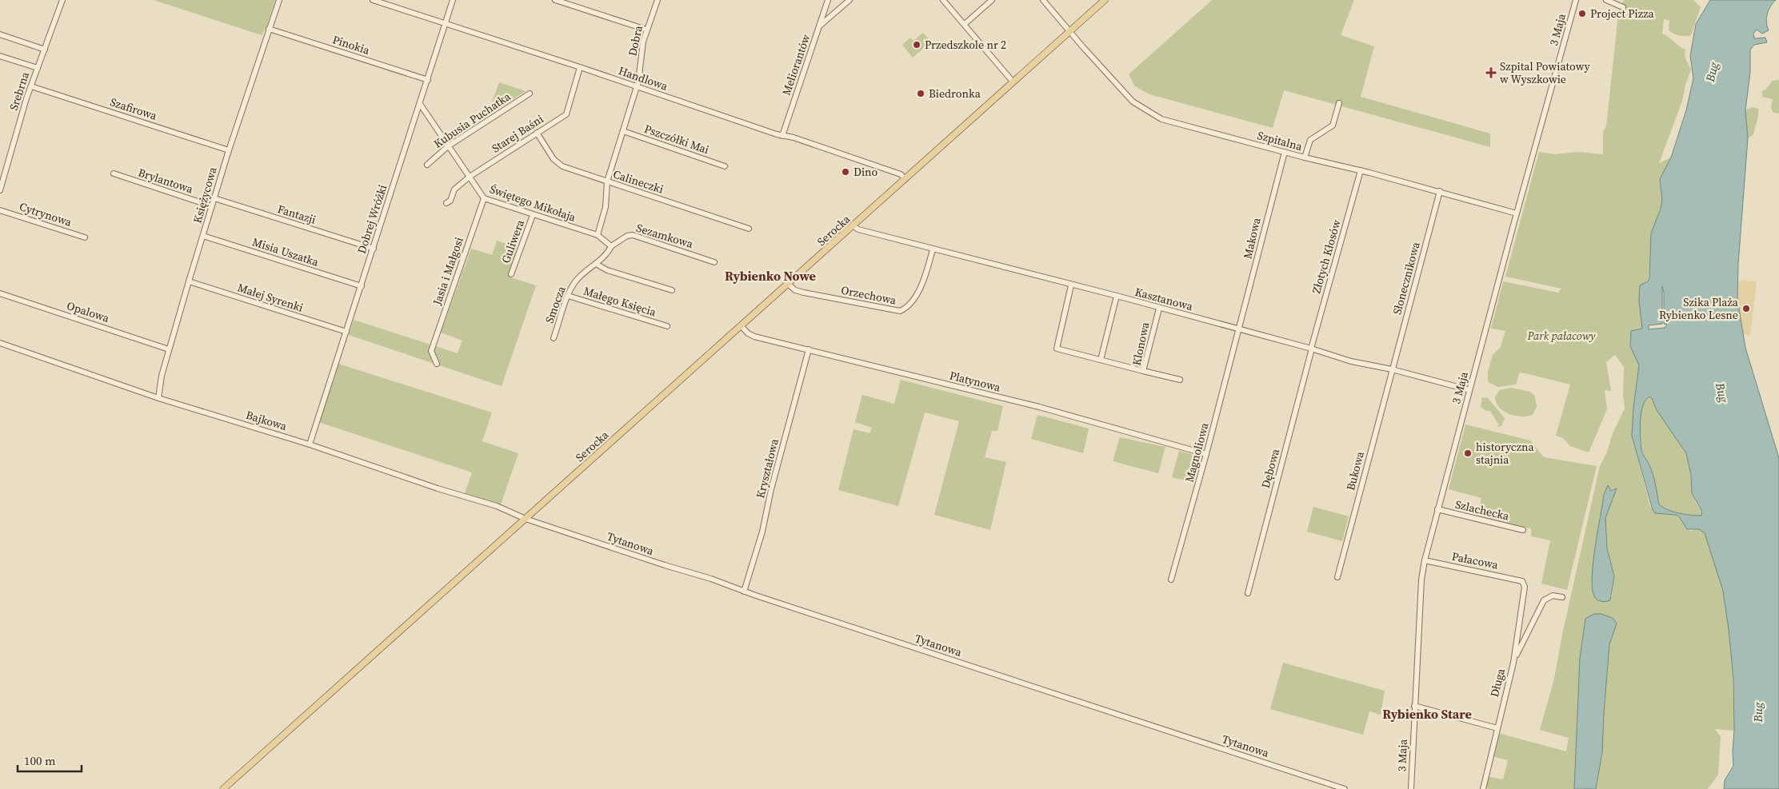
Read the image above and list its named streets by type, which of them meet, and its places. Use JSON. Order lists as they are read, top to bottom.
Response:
{
  "streets": {
    "main road": ["Serocka"],
    "street": [
      "3 Maja",
      "Dobra",
      "Pinokia",
      "Meliorantów",
      "Handlowa",
      "Srebrna",
      "Szafirowa",
      "Kubusia Puchatka",
      "Starej Baśni",
      "Pszczółki Mai",
      "Szpitalna",
      "Brylantowa",
      "Calineczki",
      "Księżycowa",
      "Świętego Mikołaja",
      "Cytrynowa",
      "Fantazji",
      "Dobrej Wróżki",
      "Sezamkowa",
      "Makowa",
      "Guliwera",
      "Misia Uszatka",
      "Złotych Kłosów",
      "Jasia i Małgosi",
      "Słonecznikowa",
      "Orzechowa",
      "Małej Syrenki",
      "Kasztanowa",
      "Małego Księcia",
      "Smocza",
      "Opalowa",
      "Klonowa",
      "Platynowa",
      "Bajkowa",
      "Magnoliowa",
      "Kryształowa",
      "Dębowa",
      "Bukowa",
      "Szlachecka",
      "Tytanowa",
      "Pałacowa",
      "Długa"
    ]
  },
  "crossings": [
    ["3 Maja", "Szpitalna"],
    ["3 Maja", "Kasztanowa"],
    ["3 Maja", "Szlachecka"],
    ["3 Maja", "Pałacowa"],
    ["Dobra", "Handlowa"],
    ["Pinokia", "Księżycowa"],
    ["Pinokia", "Dobrej Wróżki"],
    ["Meliorantów", "Handlowa"],
    ["Handlowa", "Starej Baśni"],
    ["Handlowa", "Dobrej Wróżki"],
    ["Handlowa", "Serocka"],
    ["Srebrna", "Szafirowa"],
    ["Szafirowa", "Księżycowa"],
    ["Kubusia Puchatka", "Świętego Mikołaja"],
    ["Starej Baśni", "Calineczki"],
    ["Starej Baśni", "Świętego Mikołaja"],
    ["Szpitalna", "Serocka"],
    ["Szpitalna", "Makowa"],
    ["Szpitalna", "Złotych Kłosów"],
    ["Szpitalna", "Słonecznikowa"],
    ["Brylantowa", "Księżycowa"],
    ["Księżycowa", "Fantazji"],
    ["Księżycowa", "Misia Uszatka"],
    ["Księżycowa", "Małej Syrenki"],
    ["Księżycowa", "Opalowa"],
    ["Księżycowa", "Bajkowa"],
    ["Świętego Mikołaja", "Dobrej Wróżki"],
    ["Świętego Mikołaja", "Sezamkowa"],
    ["Świętego Mikołaja", "Guliwera"],
    ["Świętego Mikołaja", "Jasia i Małgosi"],
    ["Świętego Mikołaja", "Smocza"],
    ["Fantazji", "Dobrej Wróżki"],
    ["Dobrej Wróżki", "Misia Uszatka"],
    ["Dobrej Wróżki", "Małej Syrenki"],
    ["Dobrej Wróżki", "Bajkowa"],
    ["Serocka", "Orzechowa"],
    ["Serocka", "Kasztanowa"],
    ["Serocka", "Platynowa"],
    ["Serocka", "Bajkowa"],
    ["Serocka", "Tytanowa"],
    ["Sezamkowa", "Smocza"],
    ["Makowa", "Kasztanowa"],
    ["Makowa", "Magnoliowa"],
    ["Złotych Kłosów", "Kasztanowa"],
    ["Złotych Kłosów", "Dębowa"],
    ["Słonecznikowa", "Kasztanowa"],
    ["Słonecznikowa", "Bukowa"],
    ["Orzechowa", "Kasztanowa"],
    ["Kasztanowa", "Klonowa"],
    ["Kasztanowa", "Magnoliowa"],
    ["Kasztanowa", "Dębowa"],
    ["Kasztanowa", "Bukowa"],
    ["Małego Księcia", "Smocza"],
    ["Platynowa", "Magnoliowa"],
    ["Platynowa", "Kryształowa"],
    ["Bajkowa", "Tytanowa"],
    ["Kryształowa", "Tytanowa"],
    ["Pałacowa", "Długa"]
  ],
  "districts": ["Rybienko Nowe", "Rybienko Stare"],
  "water": ["Bug"],
  "parks": ["Park pałacowy"],
  "places": {
    "other": [
      "Project Pizza",
      "Przedszkole nr 2",
      "Biedronka",
      "Dino",
      "Szika Plaża Rybienko Lesne",
      "historyczna stajnia"
    ],
    "health": ["Szpital Powiatowy w Wyszkowie"]
  },
  "scale_bar": "100 m"
}
